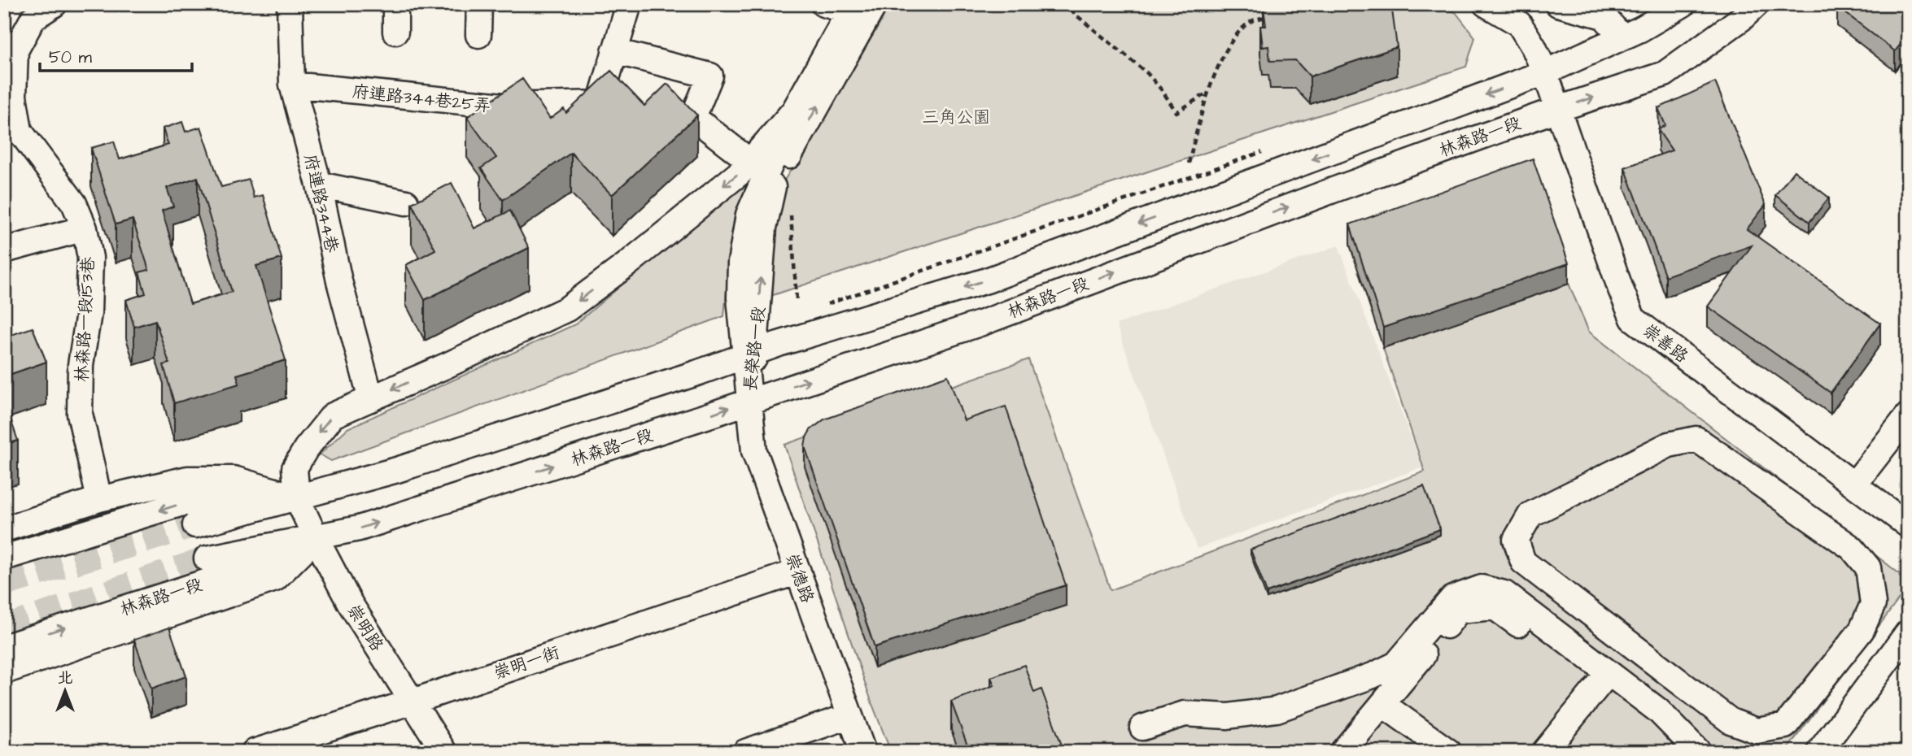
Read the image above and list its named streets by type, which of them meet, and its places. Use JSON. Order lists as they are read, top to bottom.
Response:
{
  "streets": {
    "street": [
      "府連路344巷25弄",
      "林森路一段",
      "府連路344巷",
      "林森路一段153巷",
      "崇善路",
      "長榮路一段",
      "崇德路",
      "崇明路",
      "崇明一街"
    ]
  },
  "crossings": [
    ["府連路344巷25弄", "府連路344巷"],
    ["林森路一段", "崇善路"],
    ["林森路一段", "長榮路一段"],
    ["林森路一段", "崇德路"],
    ["林森路一段", "崇明路"],
    ["府連路344巷", "崇明路"],
    ["長榮路一段", "崇德路"],
    ["長榮路一段", "崇明路"],
    ["崇德路", "崇明一街"],
    ["崇明路", "崇明一街"]
  ],
  "parks": ["三角公園"],
  "scale_bar": "50 m",
  "north": "top"
}
